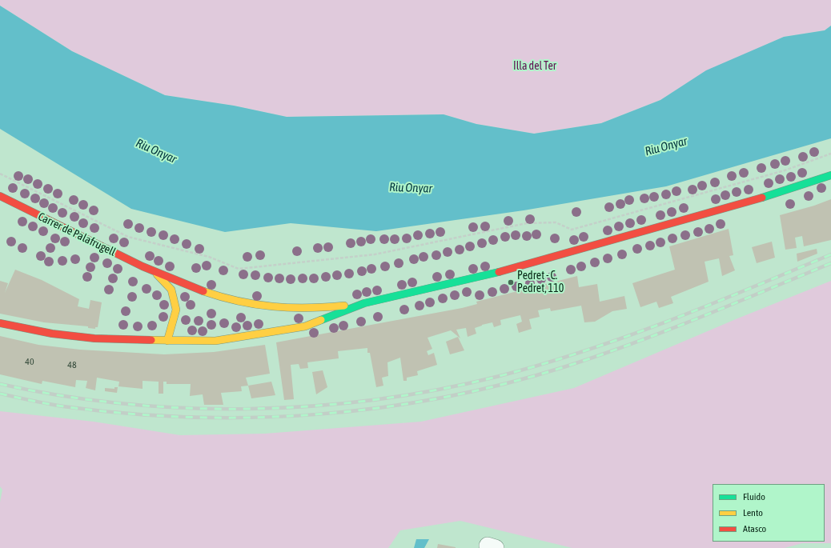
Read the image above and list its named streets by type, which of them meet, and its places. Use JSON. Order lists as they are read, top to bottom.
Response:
{
  "streets": {
    "street": ["Carrer de Palafrugell"]
  },
  "water": ["Riu Onyar"],
  "parks": ["Illa del Ter"],
  "places": ["Pedret - C. Pedret, 110"],
  "house_numbers": ["40", "48"],
  "legend": ["Fluido", "Lento", "Atasco"]
}
